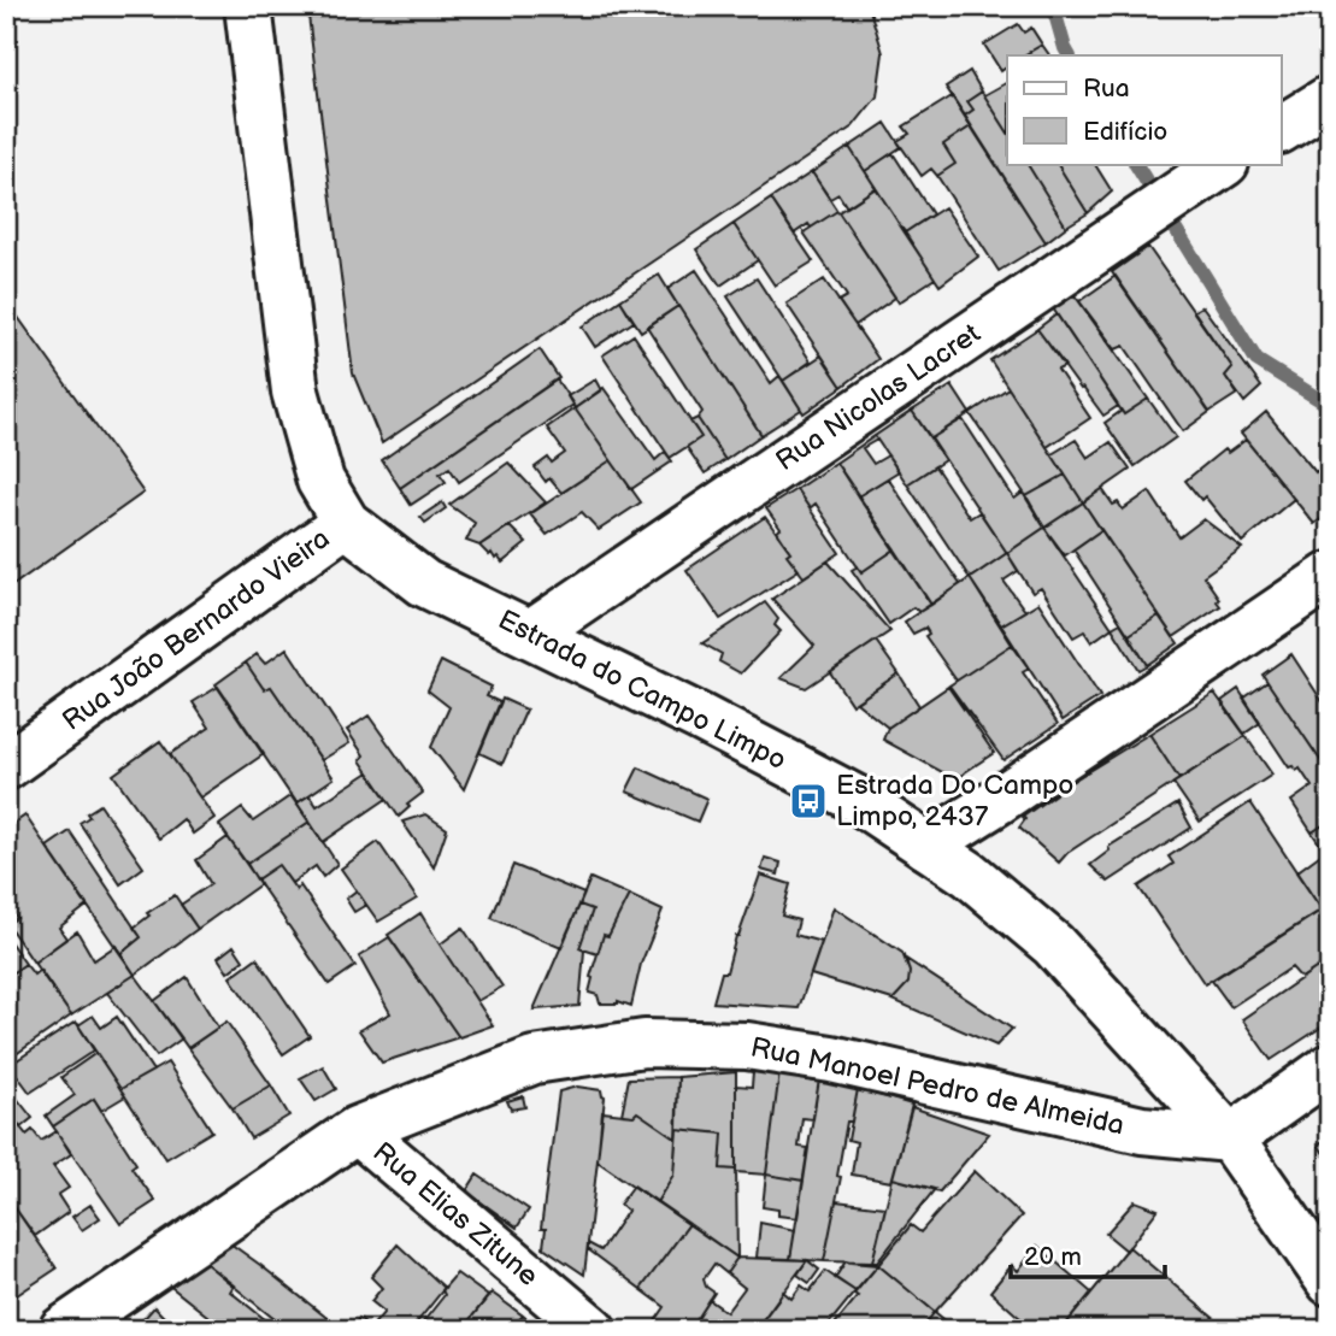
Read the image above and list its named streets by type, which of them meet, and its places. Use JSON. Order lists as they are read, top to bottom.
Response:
{
  "streets": {
    "street": [
      "Rua Nicolas Lacret",
      "Rua João Bernardo Vieira",
      "Estrada do Campo Limpo",
      "Rua Manoel Pedro de Almeida",
      "Rua Elias Zitune"
    ]
  },
  "crossings": [
    ["Rua Nicolas Lacret", "Estrada do Campo Limpo"],
    ["Rua João Bernardo Vieira", "Estrada do Campo Limpo"],
    ["Estrada do Campo Limpo", "Rua Manoel Pedro de Almeida"],
    ["Rua Manoel Pedro de Almeida", "Rua Elias Zitune"]
  ],
  "places": {
    "bus stop": ["Estrada Do Campo Limpo, 2437"]
  },
  "legend": ["Rua", "Edifício"],
  "scale_bar": "20 m"
}
